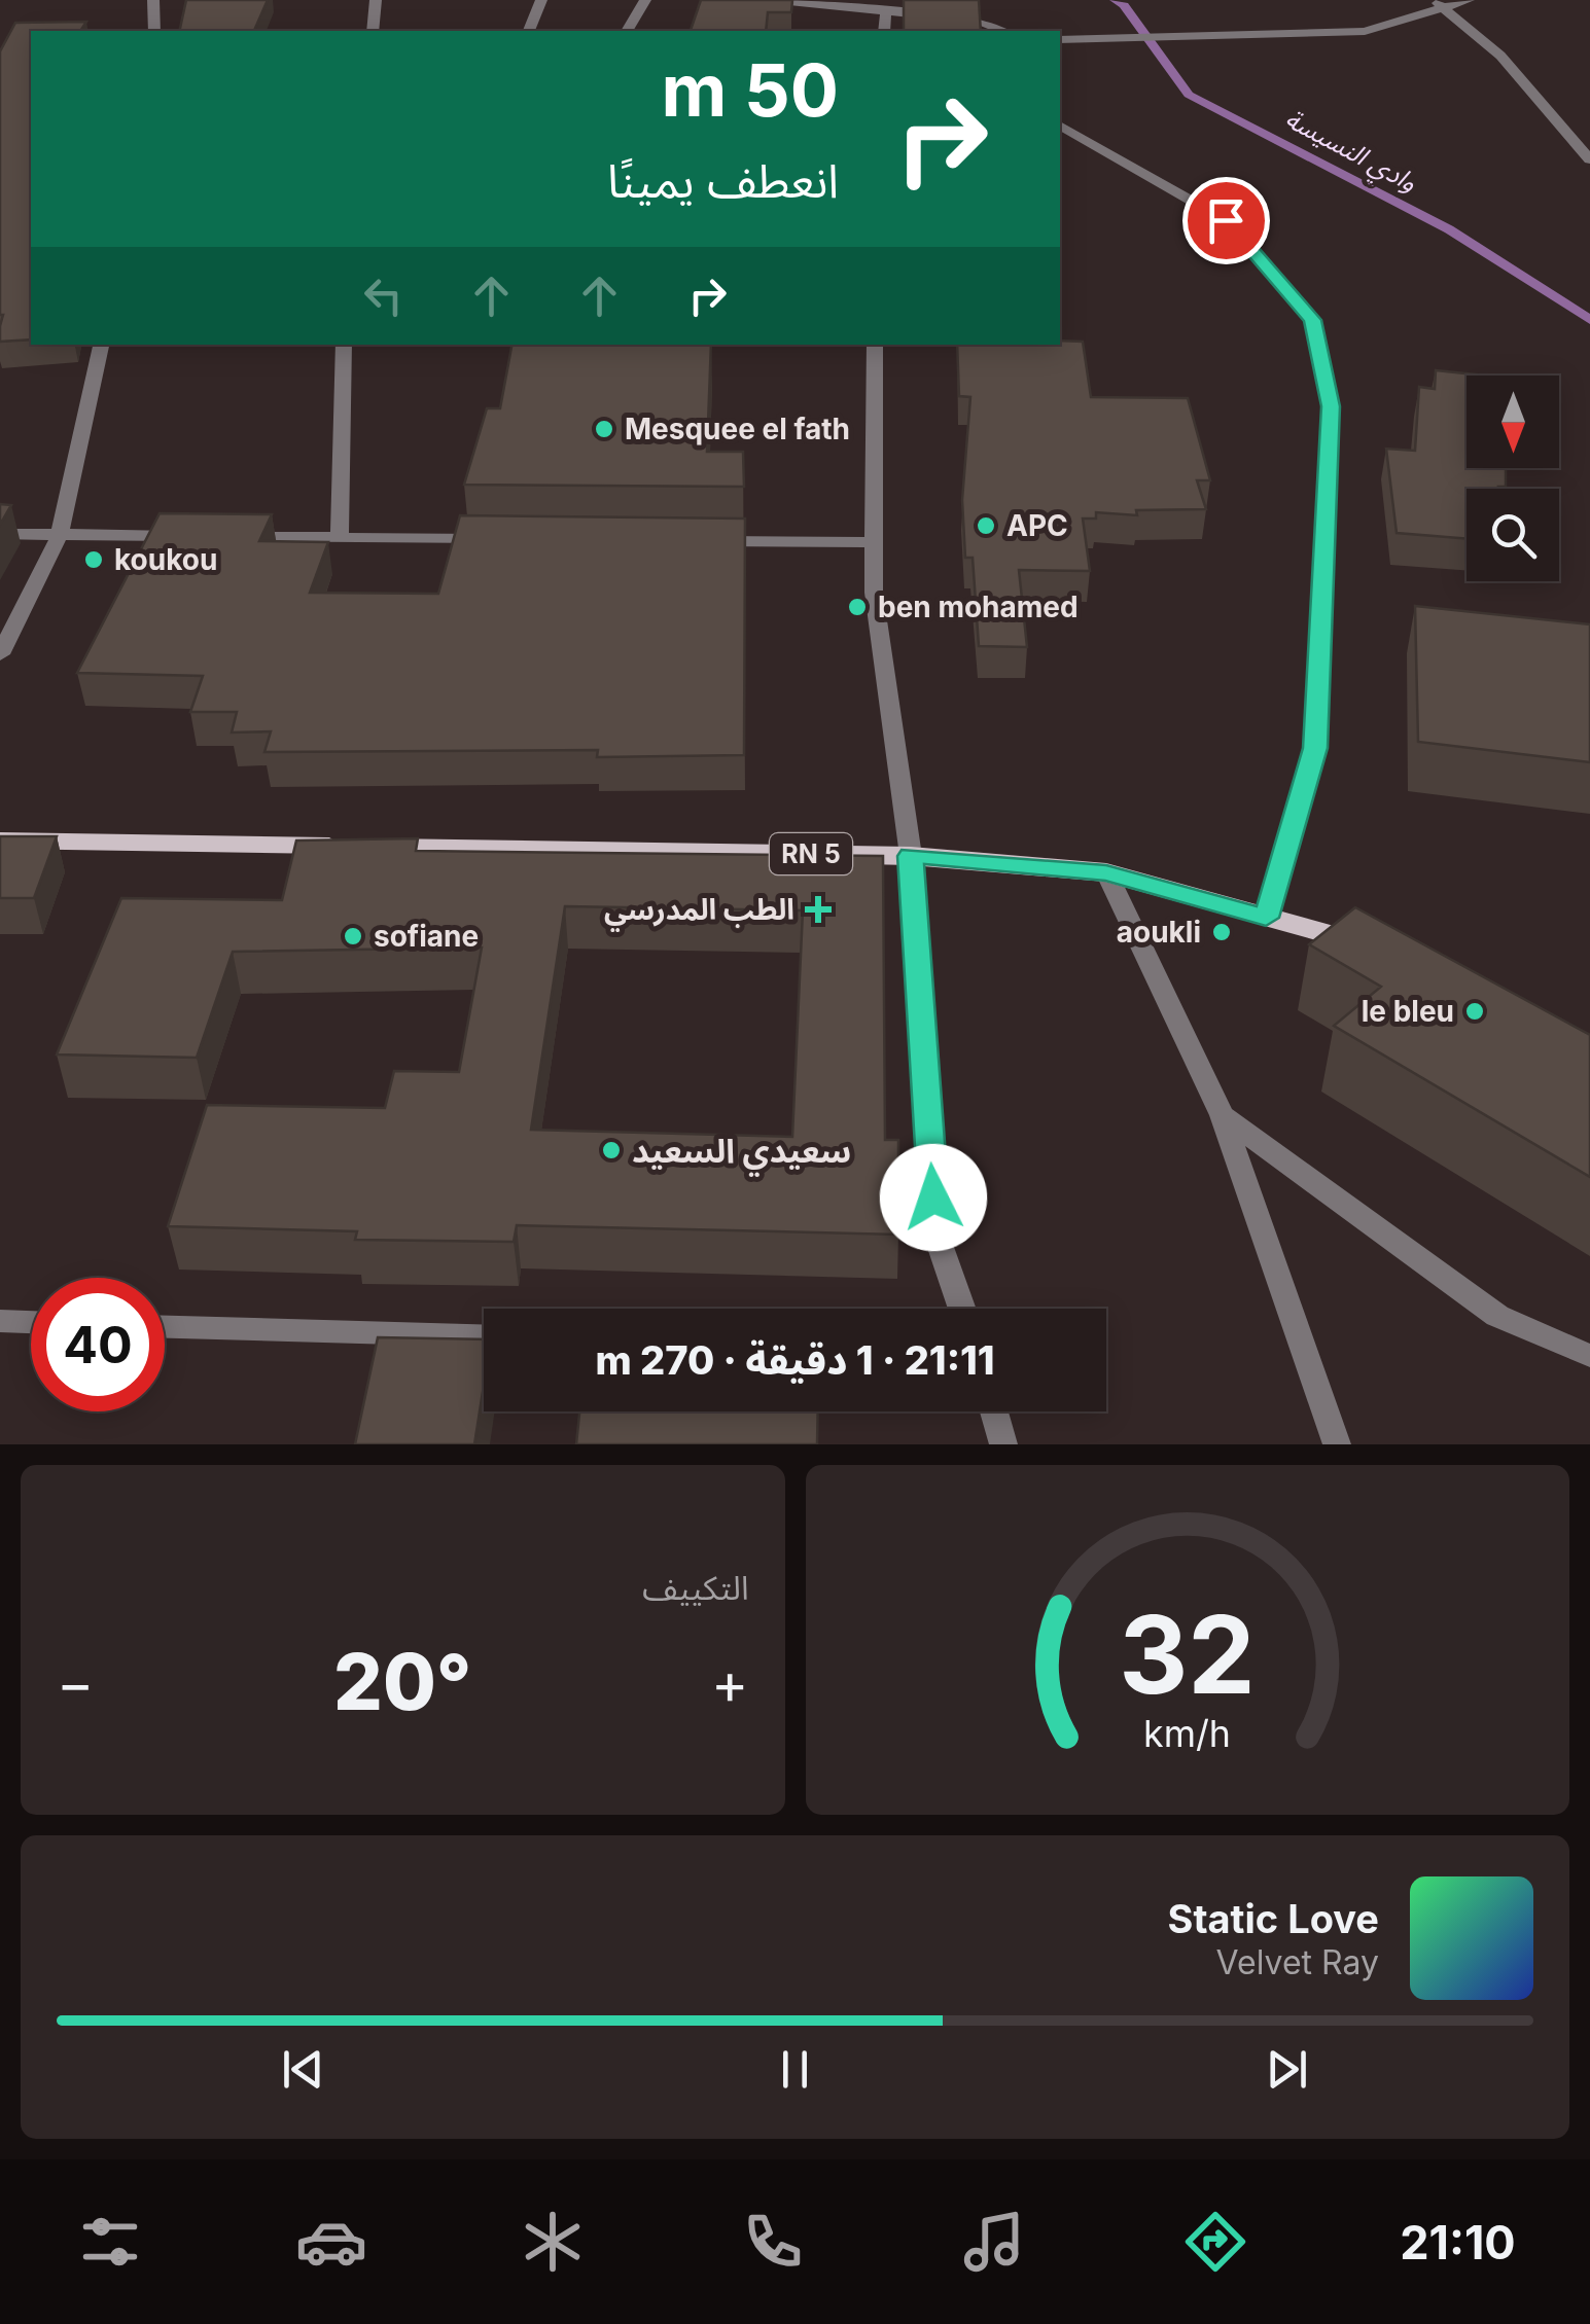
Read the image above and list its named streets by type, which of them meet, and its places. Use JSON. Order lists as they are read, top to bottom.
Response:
{
  "streets": {
    "main road": ["RN 5"]
  },
  "water": ["وادي النسيسة"],
  "places": {
    "other": [
      "Mesquee el fath",
      "APC",
      "koukou",
      "ben mohamed",
      "aoukli",
      "sofiane",
      "le bleu",
      "سعيدي السعيد"
    ],
    "health": ["الطب المدرسي"]
  },
  "north": "bottom",
  "page": {
    "turn": ["50 m", "انعطف يمينًا"],
    "limit": "40",
    "trip": "21:11 · 1 دقيقة · 270 m",
    "tile": "التكييف",
    "heat": ["−", "20°", "+"],
    "song": ["Static Love", "Velvet Ray"],
    "tabs": "21:10",
    "gauge": ["32", "km/h"]
  }
}
